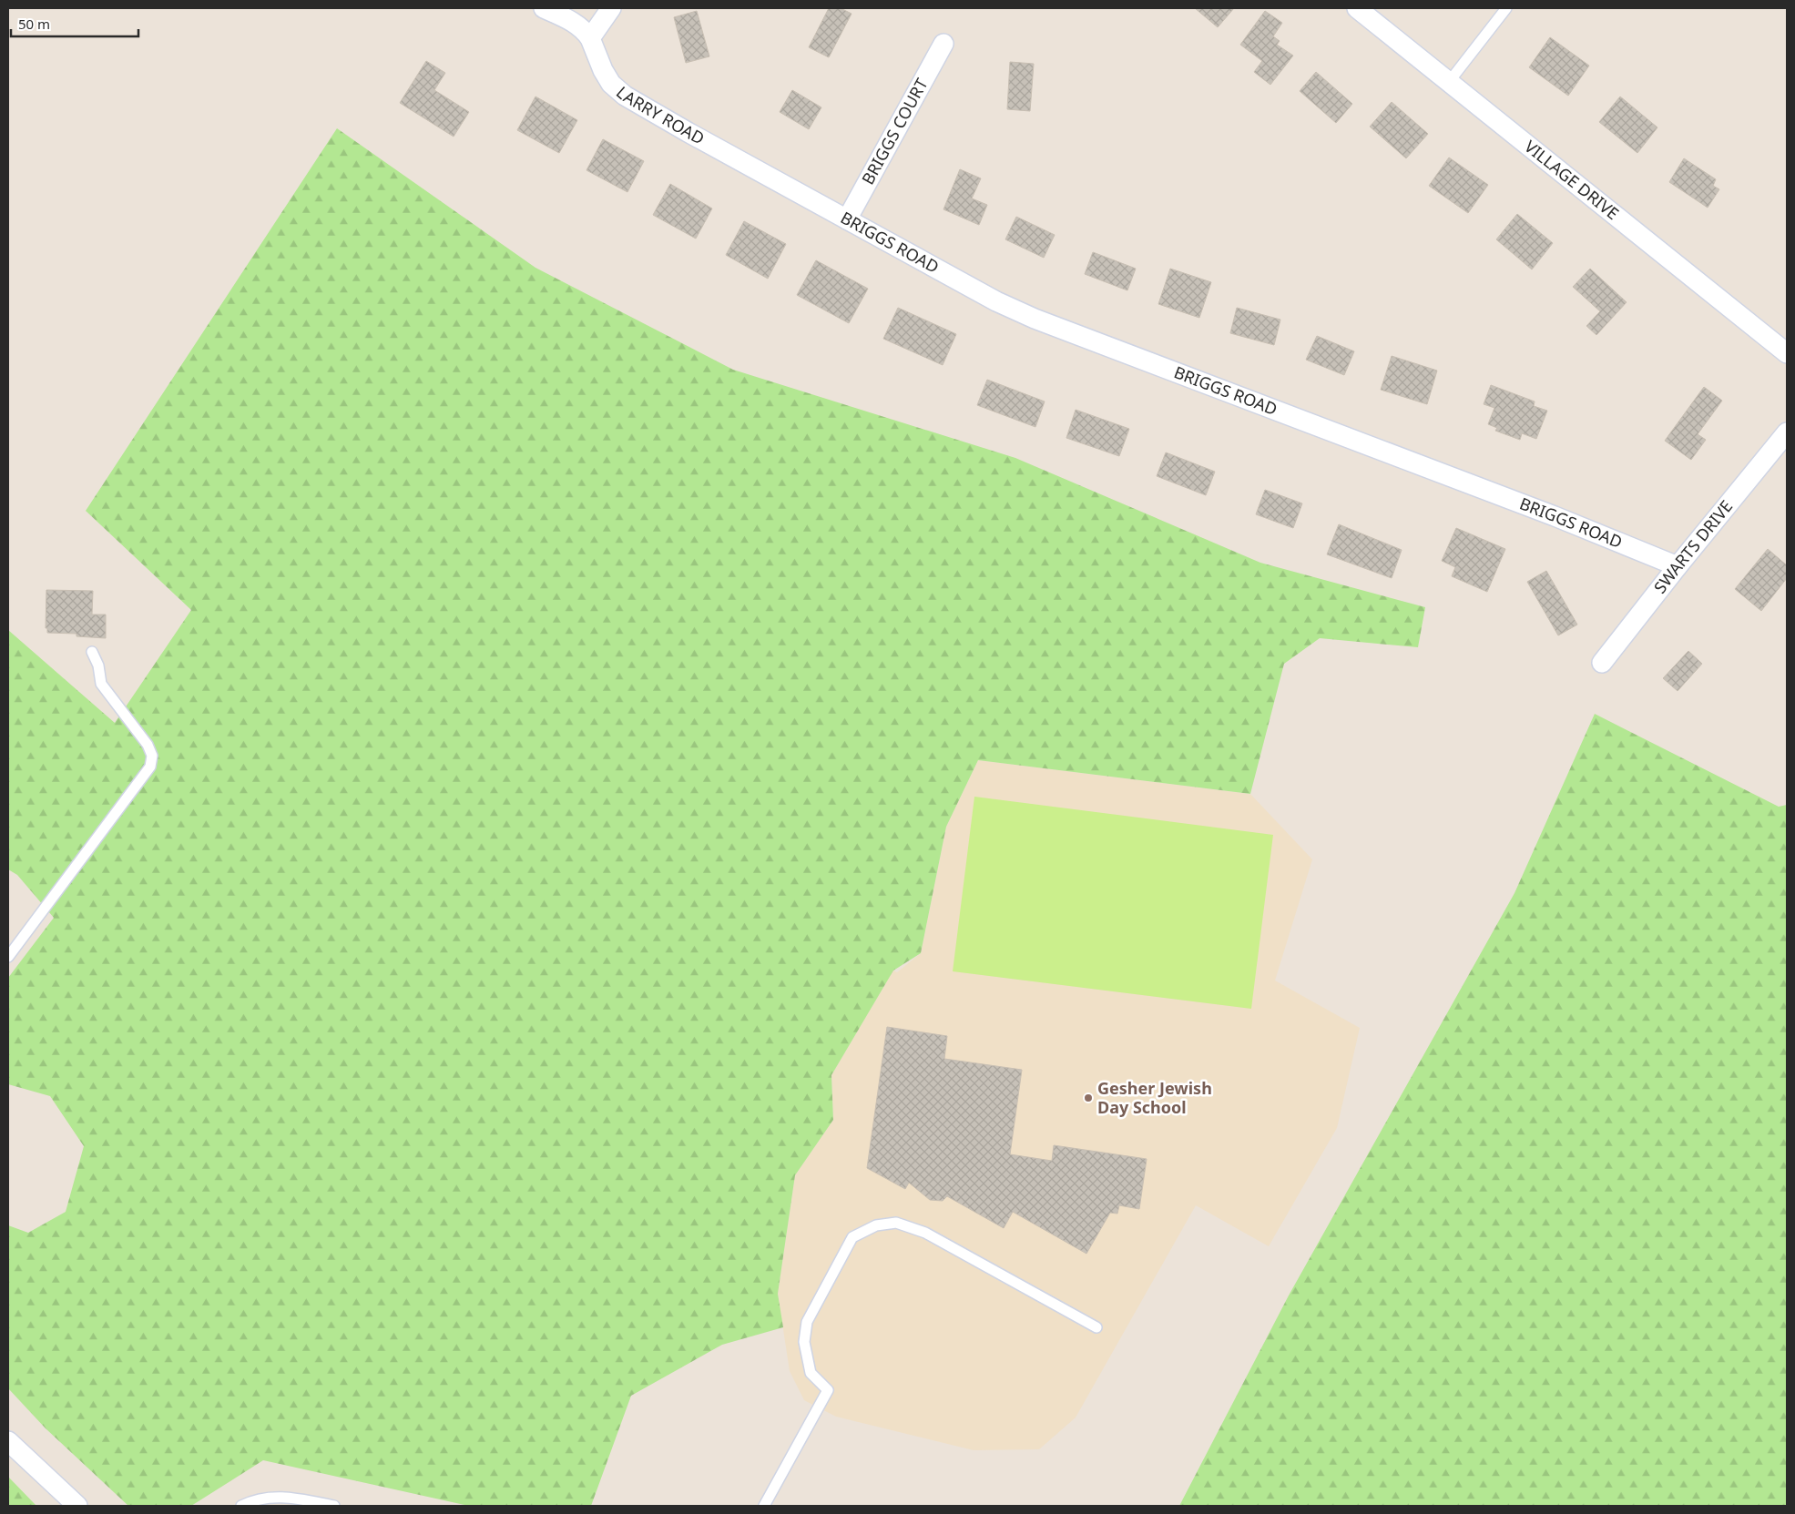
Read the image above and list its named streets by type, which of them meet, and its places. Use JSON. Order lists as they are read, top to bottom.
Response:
{
  "streets": {
    "street": [
      "LARRY ROAD",
      "BRIGGS COURT",
      "VILLAGE DRIVE",
      "BRIGGS ROAD",
      "SWARTS DRIVE"
    ]
  },
  "crossings": [
    ["LARRY ROAD", "BRIGGS ROAD"],
    ["BRIGGS COURT", "BRIGGS ROAD"],
    ["BRIGGS ROAD", "SWARTS DRIVE"]
  ],
  "places": ["Gesher Jewish Day School"],
  "scale_bar": "50 m"
}
